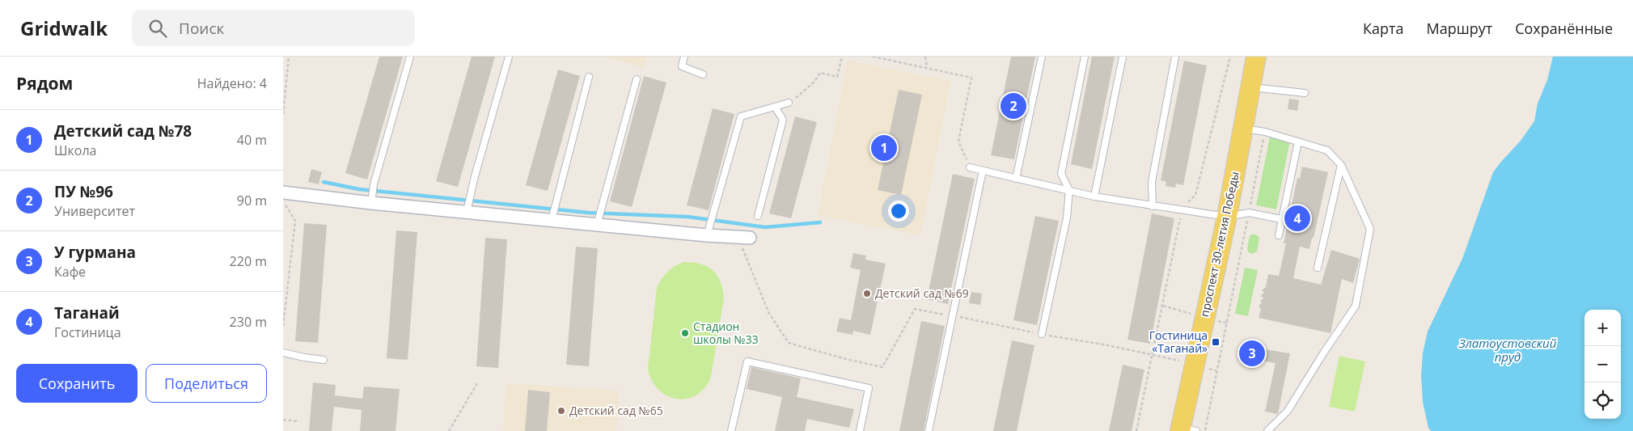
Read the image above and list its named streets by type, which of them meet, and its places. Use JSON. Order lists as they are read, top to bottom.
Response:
{
  "streets": {
    "main road": ["проспект 30-летия Победы"]
  },
  "water": ["Златоустовский пруд"],
  "places": {
    "other": ["Детский сад №69", "Стадион школы №33", "Детский сад №65"],
    "transit": ["Гостиница «Таганай»"]
  },
  "page": {
    "header": "Gridwalk",
    "search": "Поиск",
    "nav": ["Карта", "Маршрут", "Сохранённые"],
    "heading": ["Рядом", "Найдено: 4"],
    "pins": [
      "2",
      "1",
      "4",
      "3"
    ],
    "list": [
      {
        "mark": "1",
        "name": "Детский сад №78",
        "note": "Школа",
        "value": "40 m"
      },
      {
        "mark": "2",
        "name": "ПУ №96",
        "note": "Университет",
        "value": "90 m"
      },
      {
        "mark": "3",
        "name": "У гурмана",
        "note": "Кафе",
        "value": "220 m"
      },
      {
        "mark": "4",
        "name": "Таганай",
        "note": "Гостиница",
        "value": "230 m"
      }
    ],
    "map_buttons": ["+", "−"],
    "buttons": ["Сохранить", "Поделиться"]
  }
}
